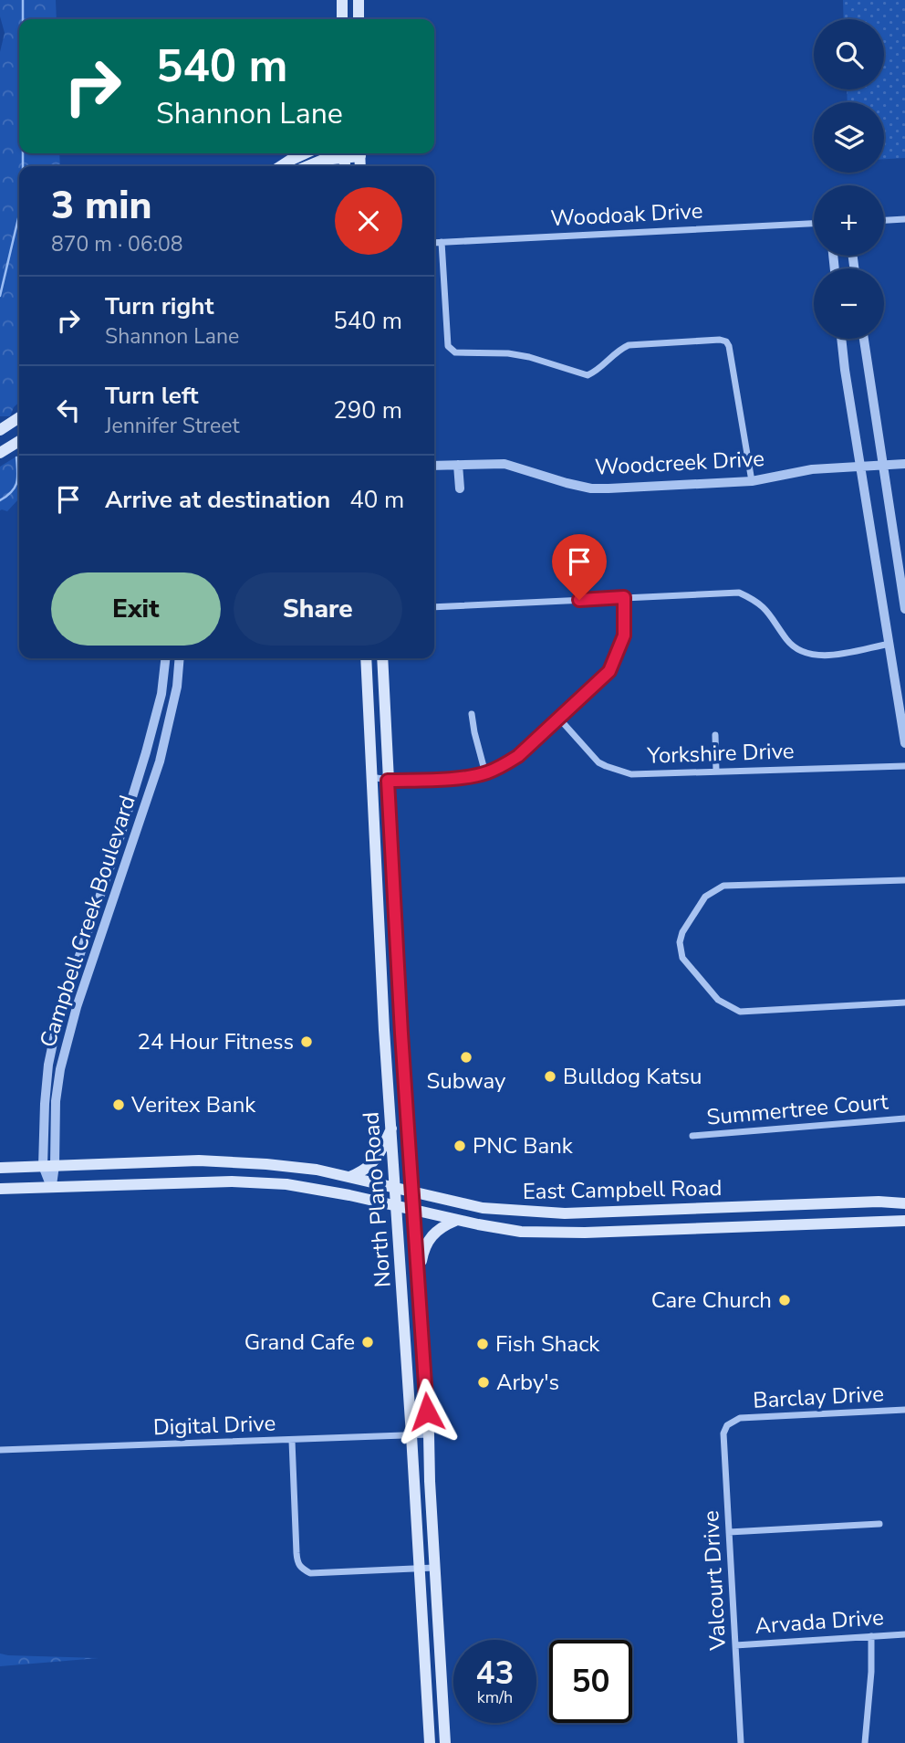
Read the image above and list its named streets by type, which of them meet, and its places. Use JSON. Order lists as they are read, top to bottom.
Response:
{
  "streets": {
    "main road": ["East Campbell Road", "North Plano Road"],
    "street": [
      "Woodoak Drive",
      "Woodcreek Drive",
      "Yorkshire Drive",
      "Campbell Creek Boulevard",
      "Summertree Court",
      "Barclay Drive",
      "Digital Drive",
      "Valcourt Drive",
      "Arvada Drive"
    ]
  },
  "crossings": [
    ["Campbell Creek Boulevard", "East Campbell Road"],
    ["East Campbell Road", "North Plano Road"],
    ["North Plano Road", "Digital Drive"],
    ["Barclay Drive", "Valcourt Drive"],
    ["Valcourt Drive", "Arvada Drive"]
  ],
  "places": [
    "24 Hour Fitness",
    "Subway",
    "Bulldog Katsu",
    "Veritex Bank",
    "PNC Bank",
    "Care Church",
    "Grand Cafe",
    "Fish Shack",
    "Arby's"
  ],
  "page": {
    "map_buttons": ["+", "−"],
    "turn": ["540 m", "Shannon Lane"],
    "heading": ["3 min", "870 m · 06:08"],
    "list": [
      {
        "name": "Turn right",
        "note": "Shannon Lane",
        "value": "540 m"
      },
      {
        "name": "Turn left",
        "note": "Jennifer Street",
        "value": "290 m"
      },
      {
        "name": "Arrive at destination",
        "value": "40 m"
      }
    ],
    "buttons": ["Exit", "Share"],
    "speed": "43 km/h",
    "limit": "50"
  }
}
